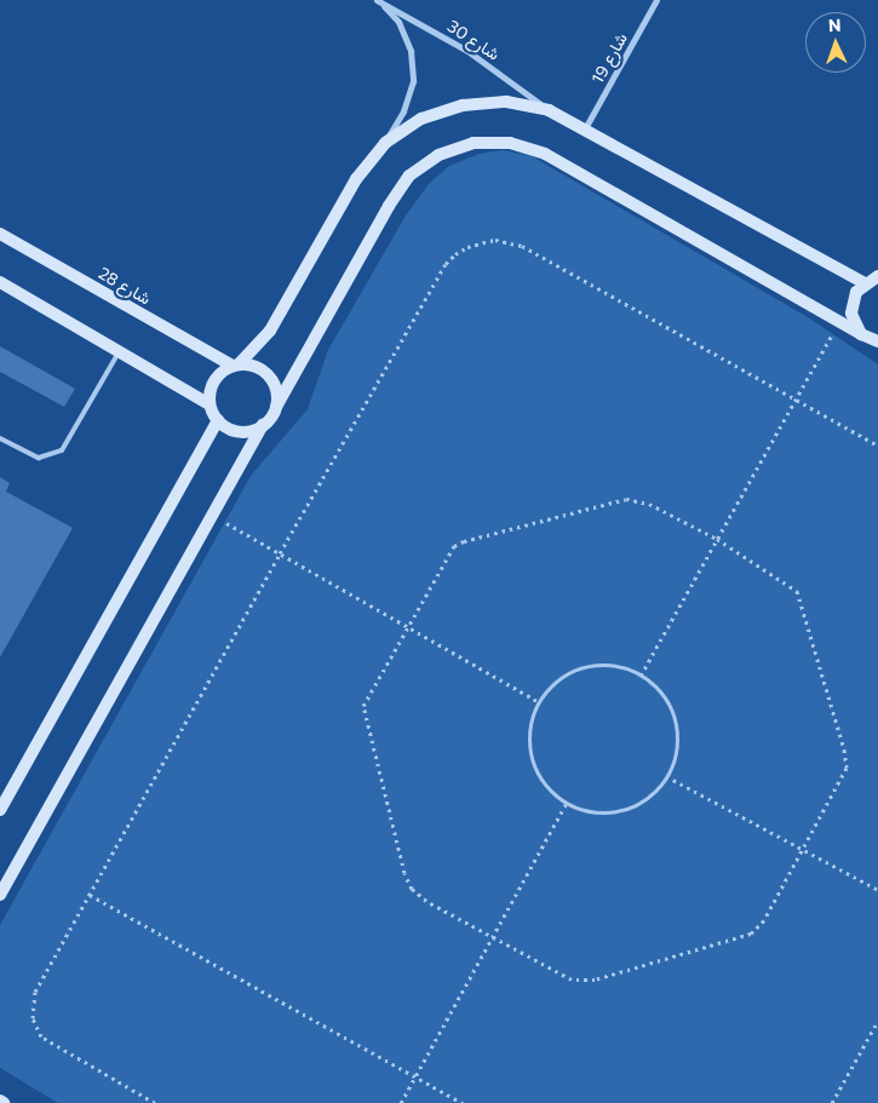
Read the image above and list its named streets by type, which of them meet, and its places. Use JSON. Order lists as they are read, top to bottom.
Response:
{
  "streets": {
    "street": ["شارع 30", "شارع 19", "شارع 28"]
  },
  "north": "top"
}
